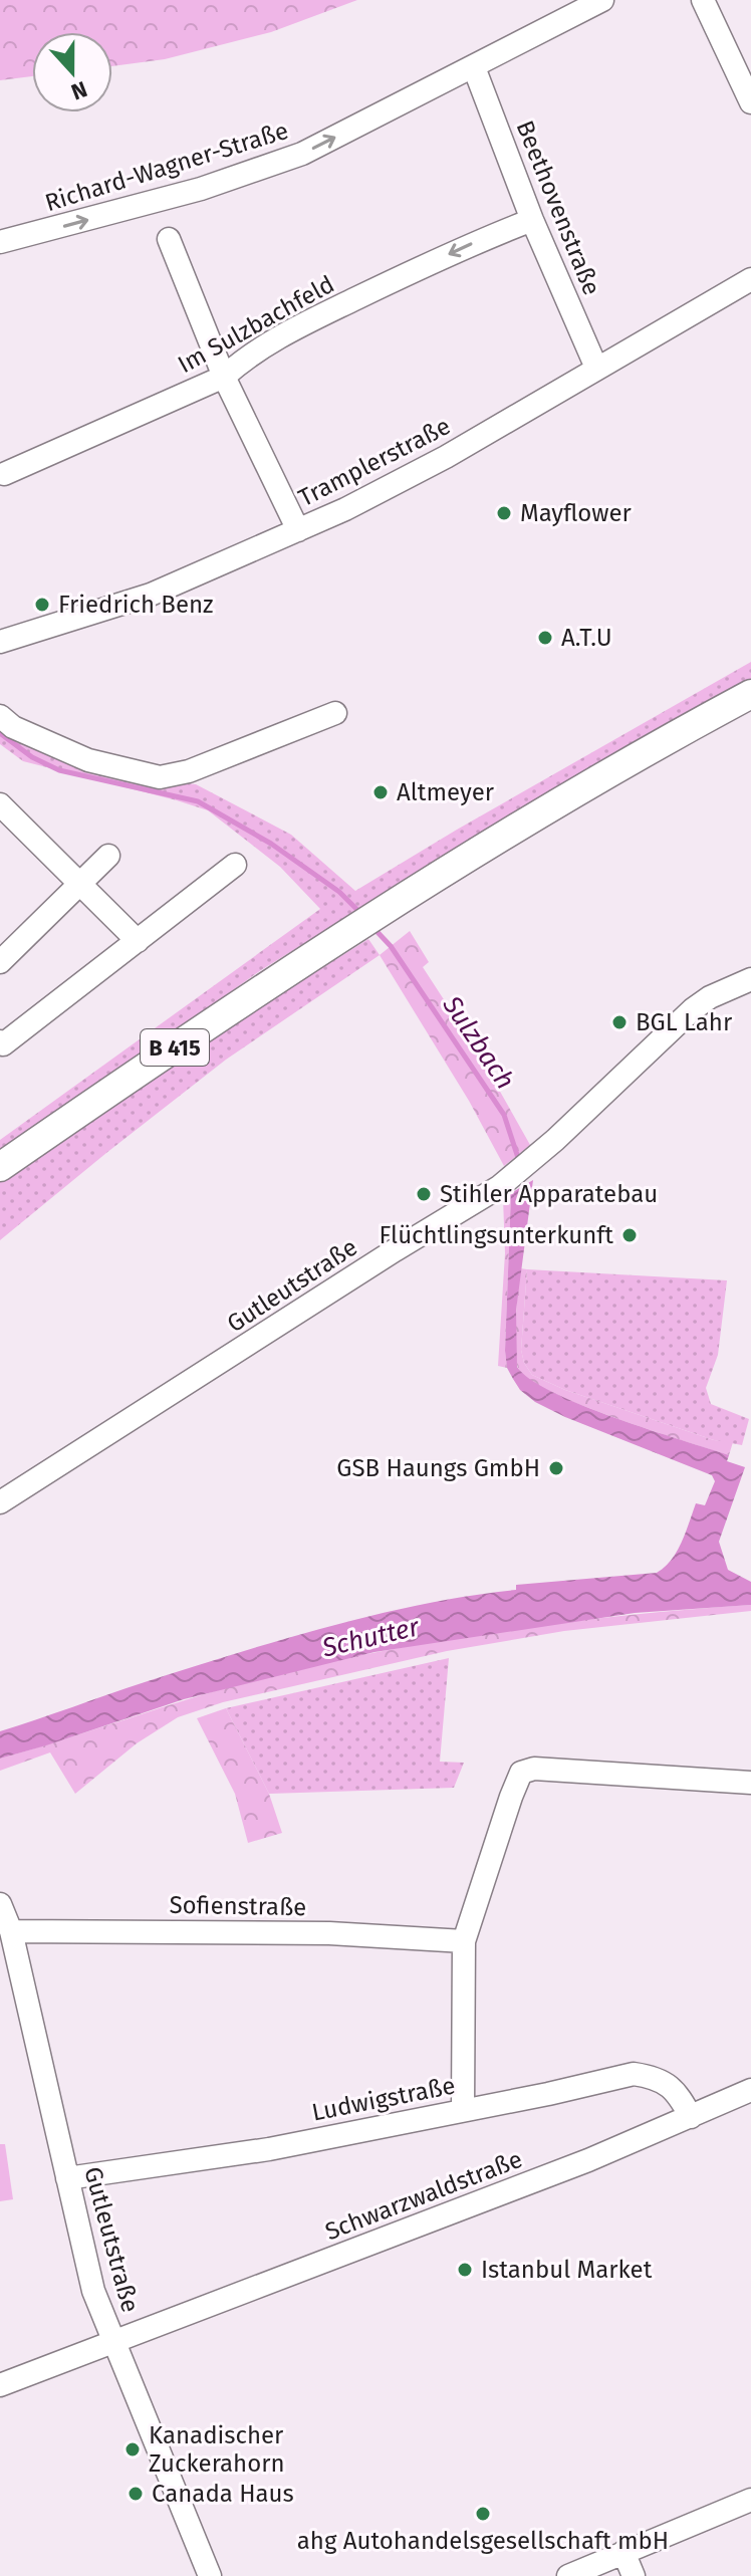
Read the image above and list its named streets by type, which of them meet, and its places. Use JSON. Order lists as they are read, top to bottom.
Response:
{
  "streets": {
    "main road": ["B 415"],
    "street": [
      "Richard-Wagner-Straße",
      "Beethovenstraße",
      "Im Sulzbachfeld",
      "Tramplerstraße",
      "Gutleutstraße",
      "Sofienstraße",
      "Ludwigstraße",
      "Schwarzwaldstraße"
    ]
  },
  "crossings": [
    ["Richard-Wagner-Straße", "Beethovenstraße"],
    ["Beethovenstraße", "Im Sulzbachfeld"],
    ["Beethovenstraße", "Tramplerstraße"],
    ["Gutleutstraße", "Sofienstraße"],
    ["Gutleutstraße", "Ludwigstraße"],
    ["Gutleutstraße", "Schwarzwaldstraße"],
    ["Ludwigstraße", "Schwarzwaldstraße"]
  ],
  "one_way": ["Richard-Wagner-Straße", "Im Sulzbachfeld"],
  "water": ["Sulzbach", "Schutter"],
  "places": [
    "Mayflower",
    "Friedrich Benz",
    "A.T.U",
    "Altmeyer",
    "BGL Lahr",
    "Stihler Apparatebau",
    "Flüchtlingsunterkunft",
    "GSB Haungs GmbH",
    "Istanbul Market",
    "Kanadischer Zuckerahorn",
    "Canada Haus",
    "ahg Autohandelsgesellschaft mbH"
  ],
  "north": "bottom"
}
